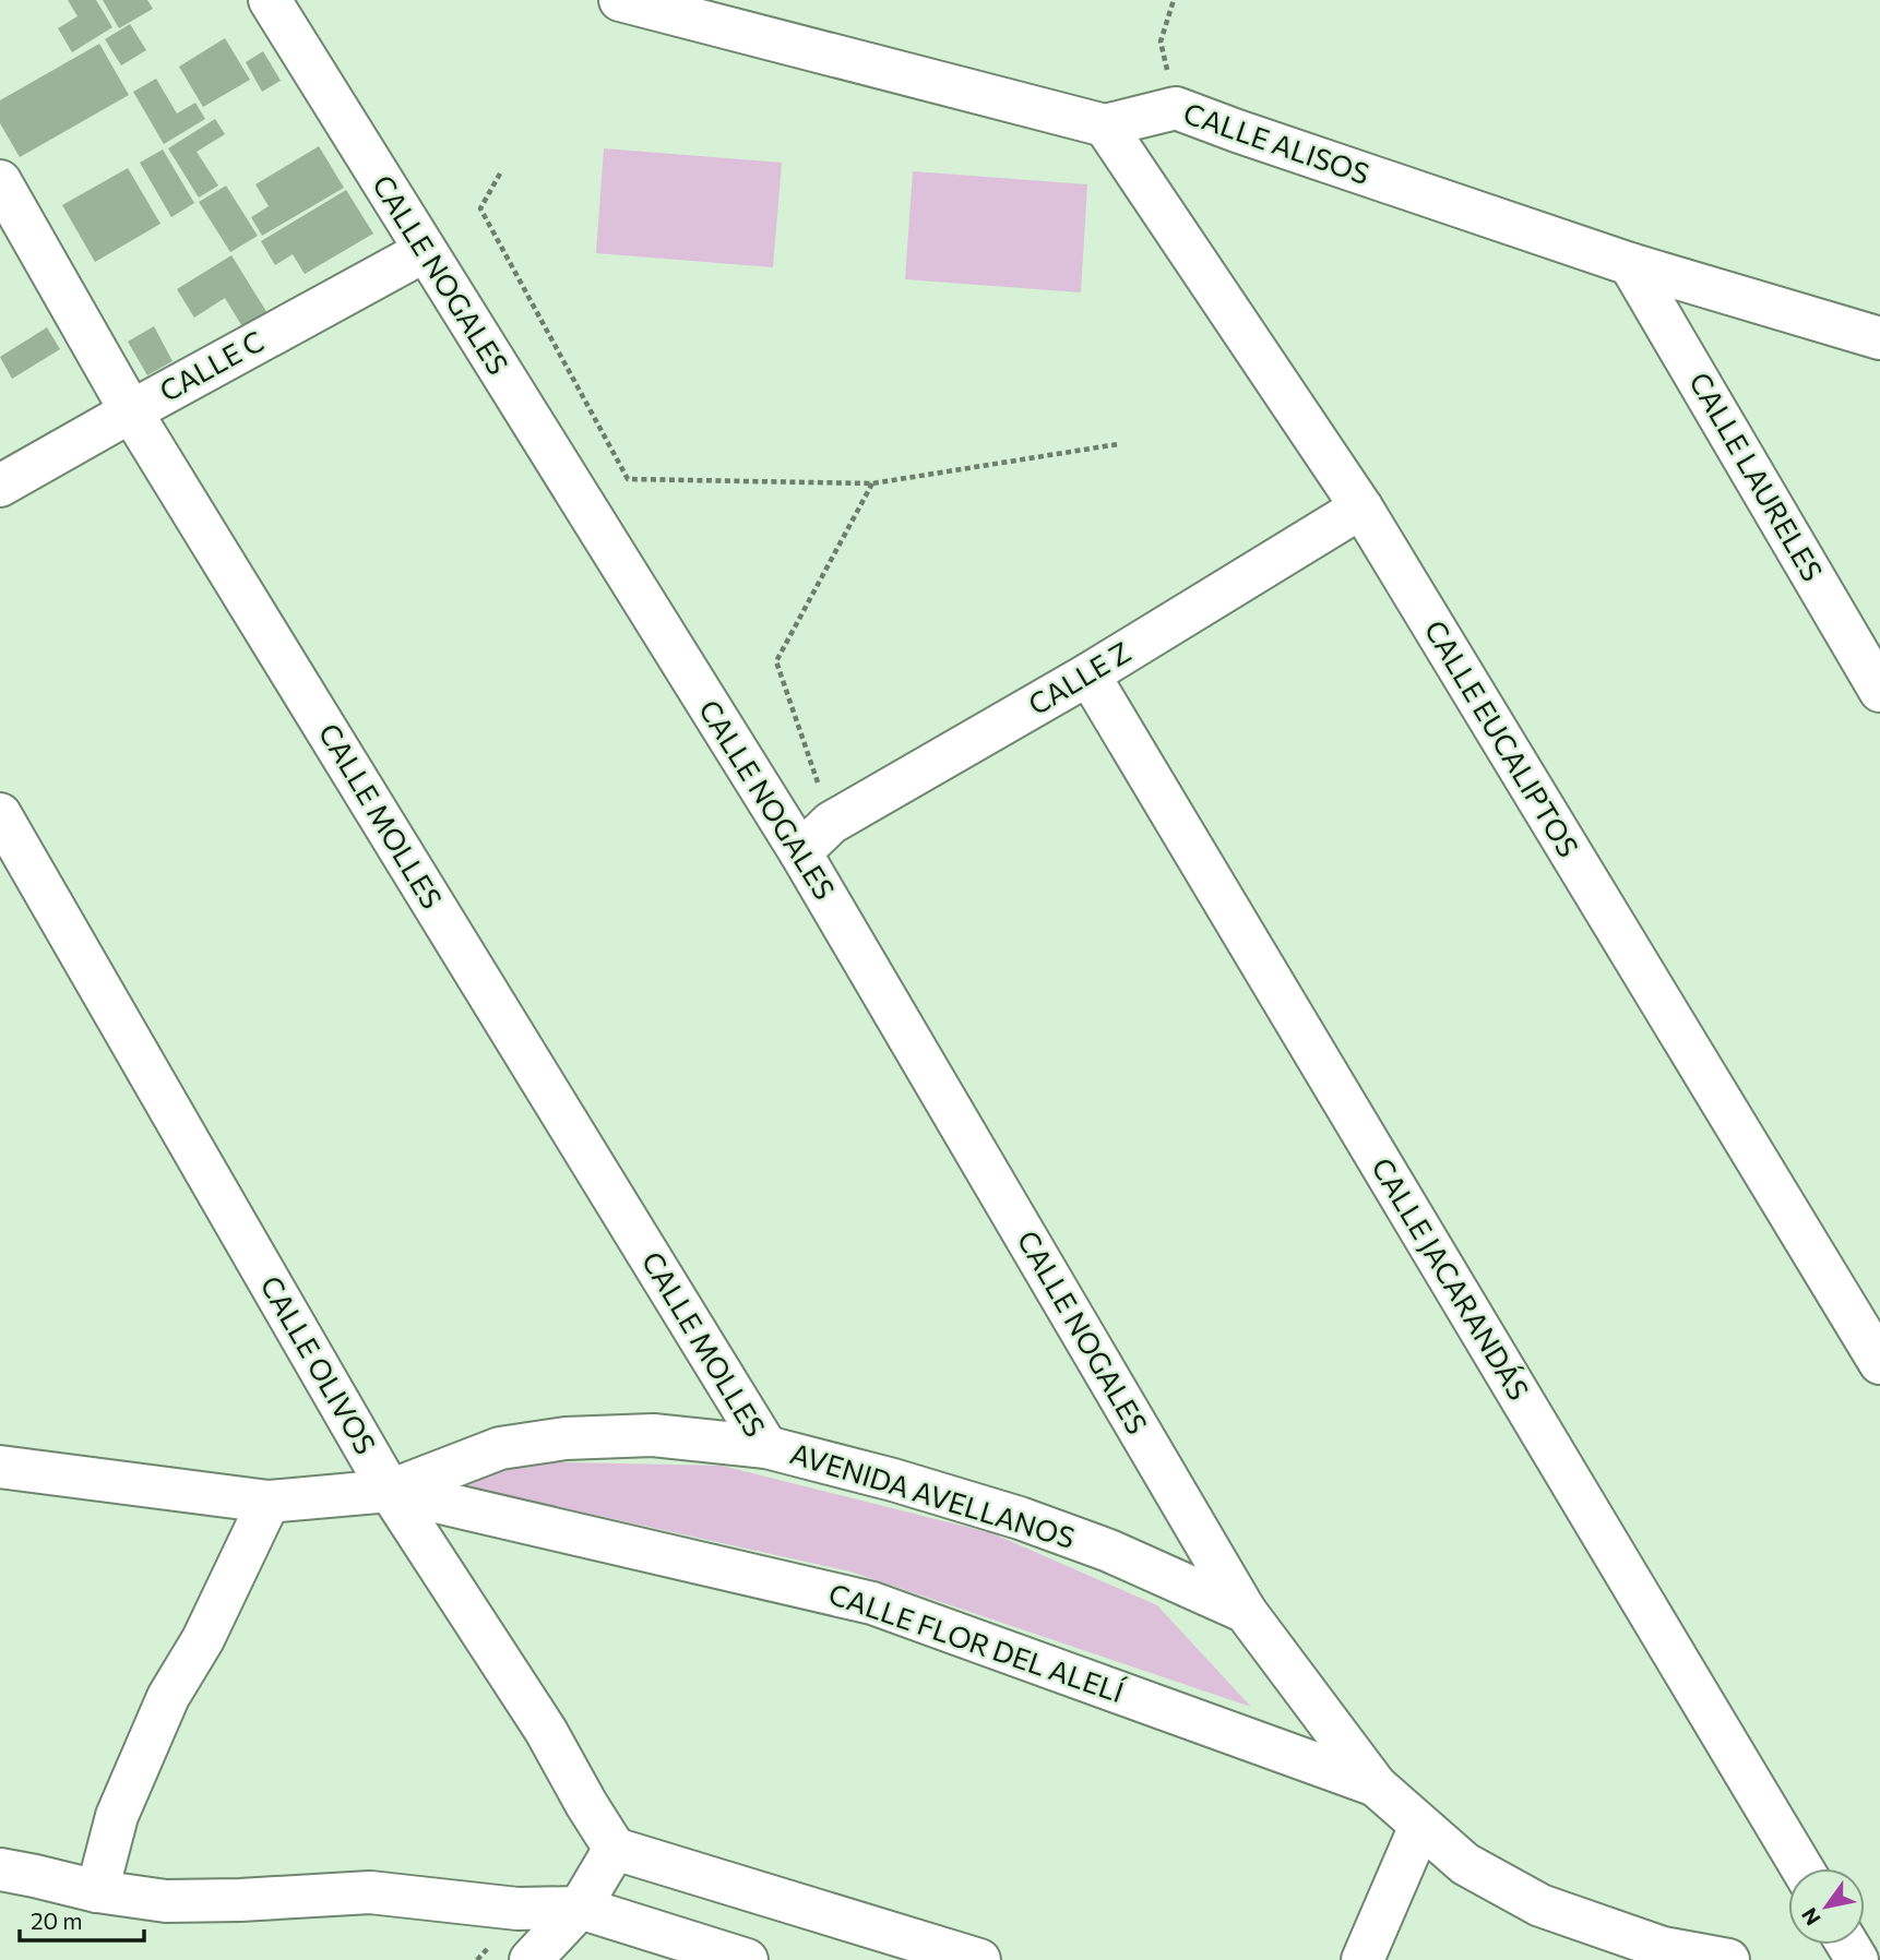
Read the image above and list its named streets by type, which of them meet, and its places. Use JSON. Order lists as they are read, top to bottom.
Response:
{
  "streets": {
    "street": [
      "CALLE ALISOS",
      "CALLE NOGALES",
      "CALLE C",
      "CALLE LAURELES",
      "CALLE Z",
      "CALLE EUCALIPTOS",
      "CALLE MOLLES",
      "CALLE JACARANDÁS",
      "CALLE OLIVOS",
      "AVENIDA AVELLANOS",
      "CALLE FLOR DEL ALELÍ"
    ]
  },
  "crossings": [
    ["CALLE ALISOS", "CALLE LAURELES"],
    ["CALLE ALISOS", "CALLE EUCALIPTOS"],
    ["CALLE NOGALES", "CALLE C"],
    ["CALLE NOGALES", "CALLE Z"],
    ["CALLE NOGALES", "AVENIDA AVELLANOS"],
    ["CALLE C", "CALLE MOLLES"],
    ["CALLE Z", "CALLE EUCALIPTOS"],
    ["CALLE Z", "CALLE JACARANDÁS"],
    ["CALLE MOLLES", "AVENIDA AVELLANOS"],
    ["CALLE OLIVOS", "AVENIDA AVELLANOS"],
    ["CALLE OLIVOS", "CALLE FLOR DEL ALELÍ"],
    ["AVENIDA AVELLANOS", "CALLE FLOR DEL ALELÍ"]
  ],
  "scale_bar": "20 m",
  "north": "bottom left"
}
